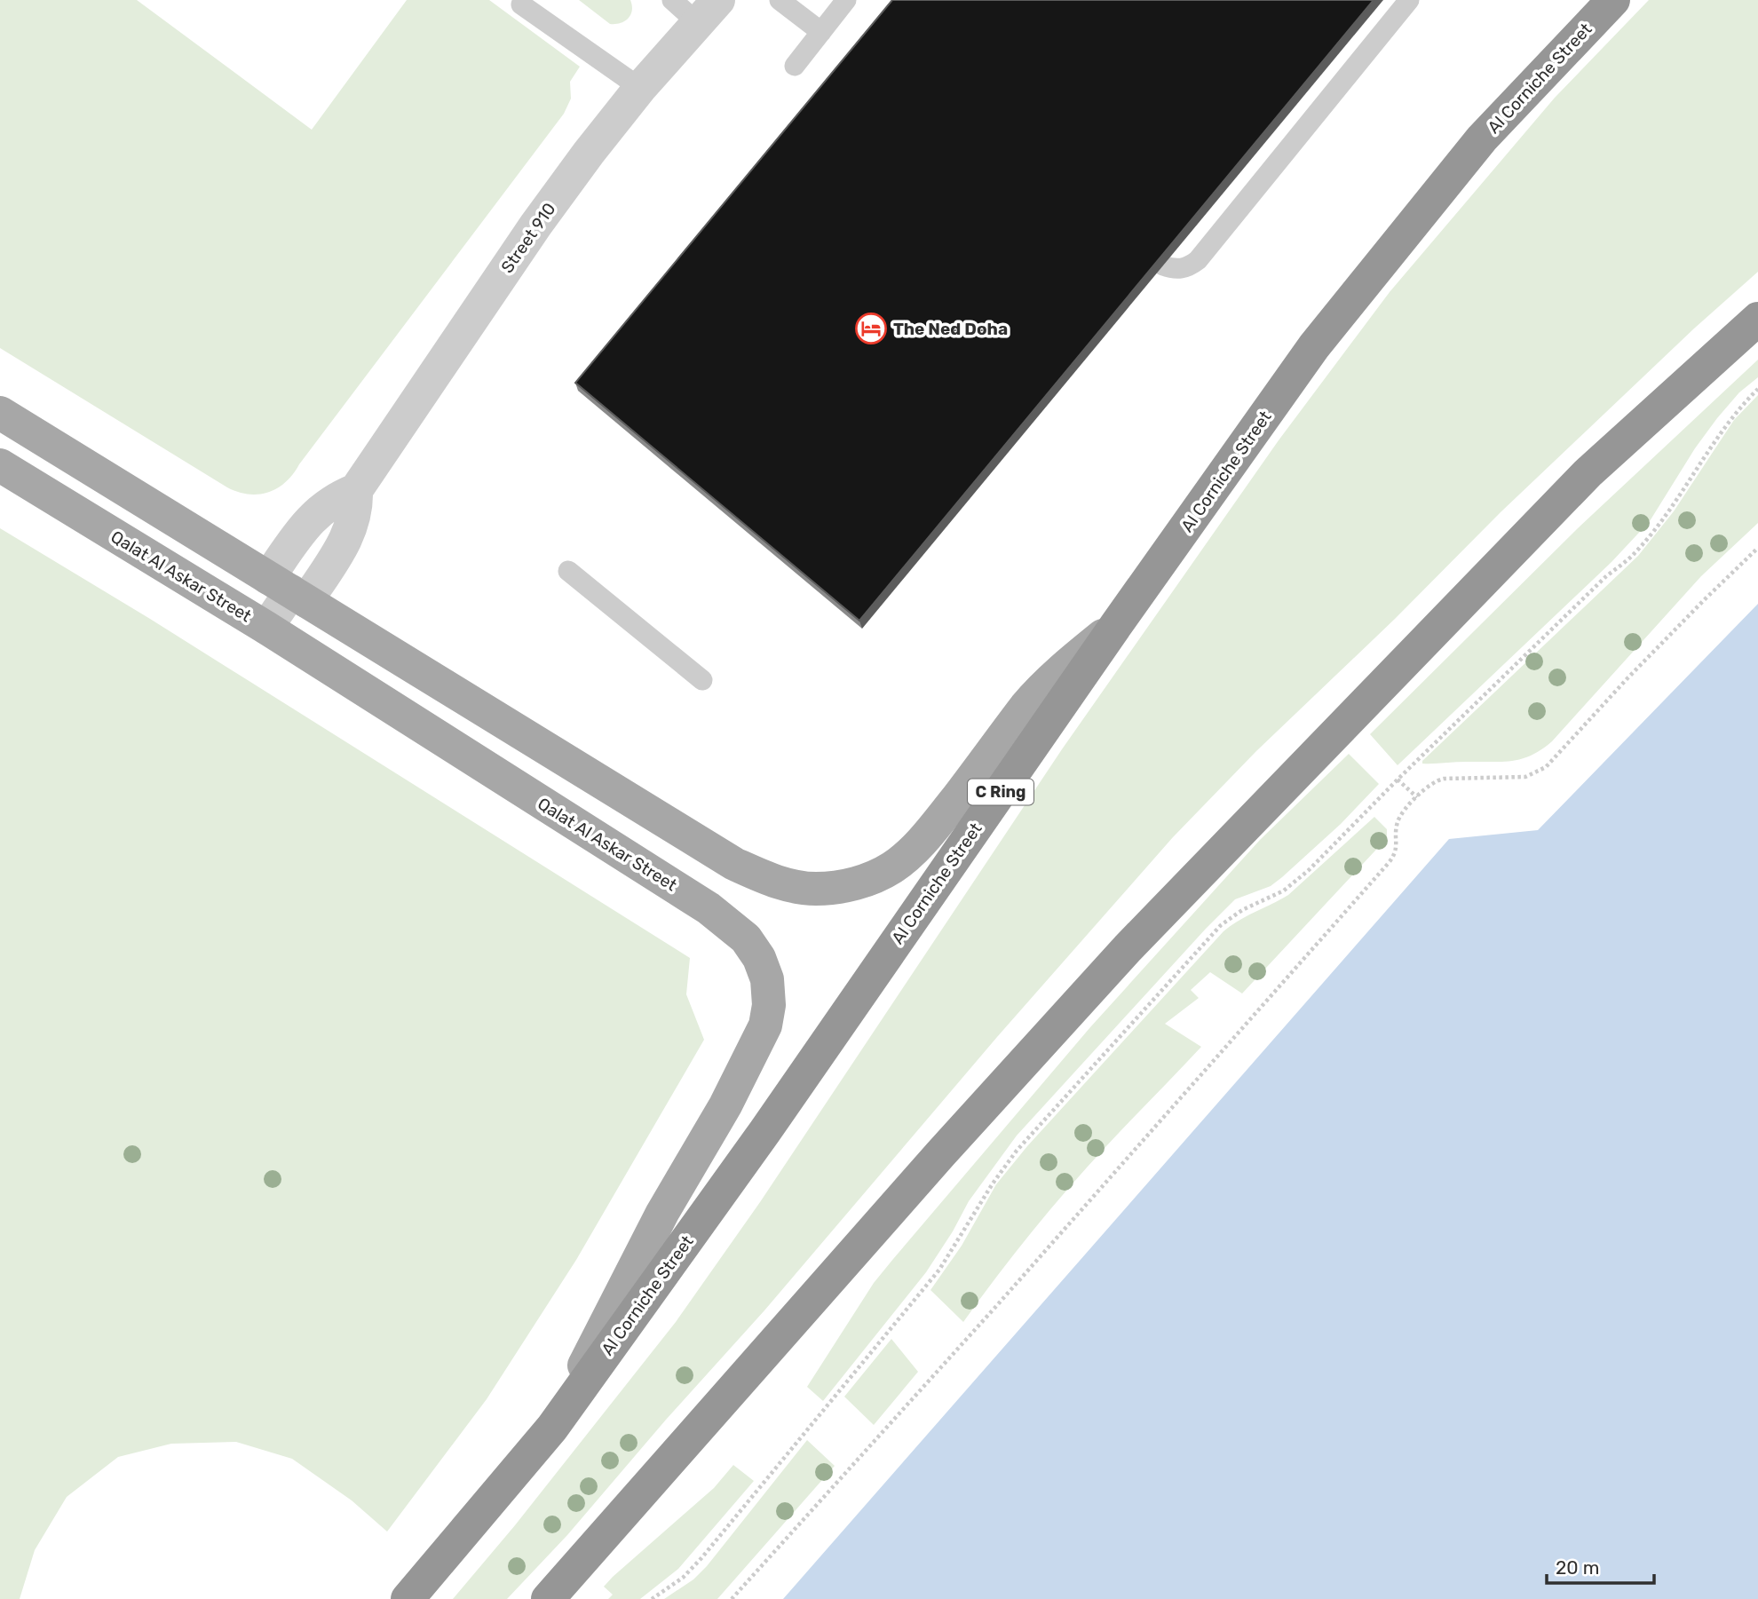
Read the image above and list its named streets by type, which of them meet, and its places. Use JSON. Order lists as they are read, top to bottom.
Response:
{
  "streets": {
    "highway": ["Al Corniche Street", "C Ring"],
    "main road": ["Qalat Al Askar Street"],
    "street": ["Street 910"]
  },
  "crossings": [
    ["Al Corniche Street", "Qalat Al Askar Street"],
    ["Street 910", "Qalat Al Askar Street"]
  ],
  "places": {
    "hotel": ["The Ned Doha"]
  },
  "scale_bar": "20 m"
}
